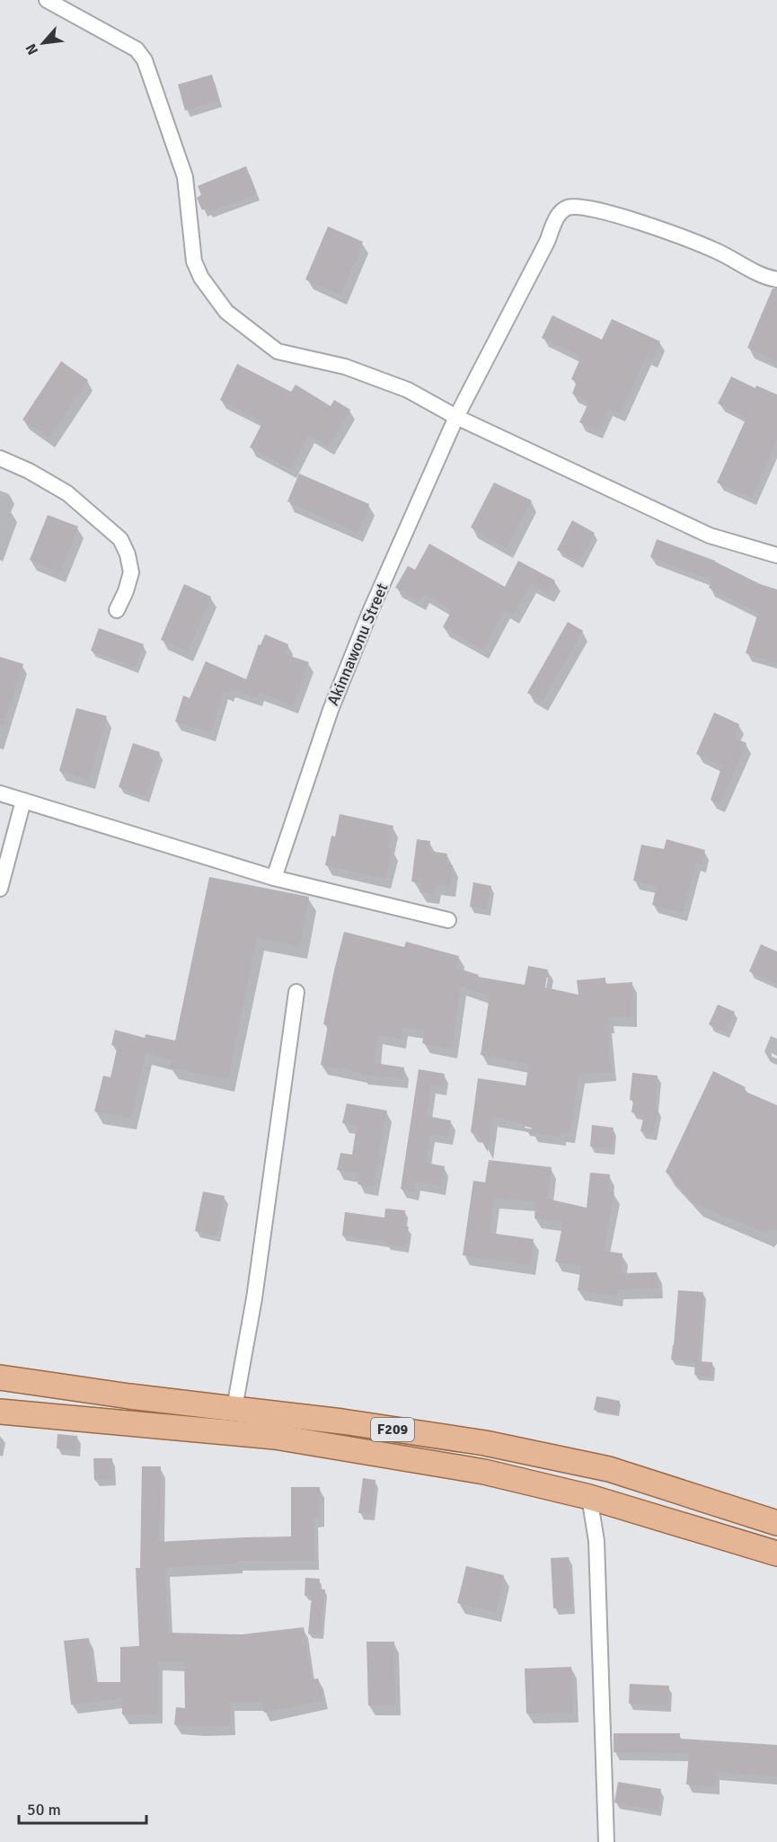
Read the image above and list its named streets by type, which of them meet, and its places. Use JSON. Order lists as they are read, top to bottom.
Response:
{
  "streets": {
    "main road": ["F209"],
    "street": ["Akinnawonu Street"]
  },
  "scale_bar": "50 m",
  "north": "bottom left"
}
